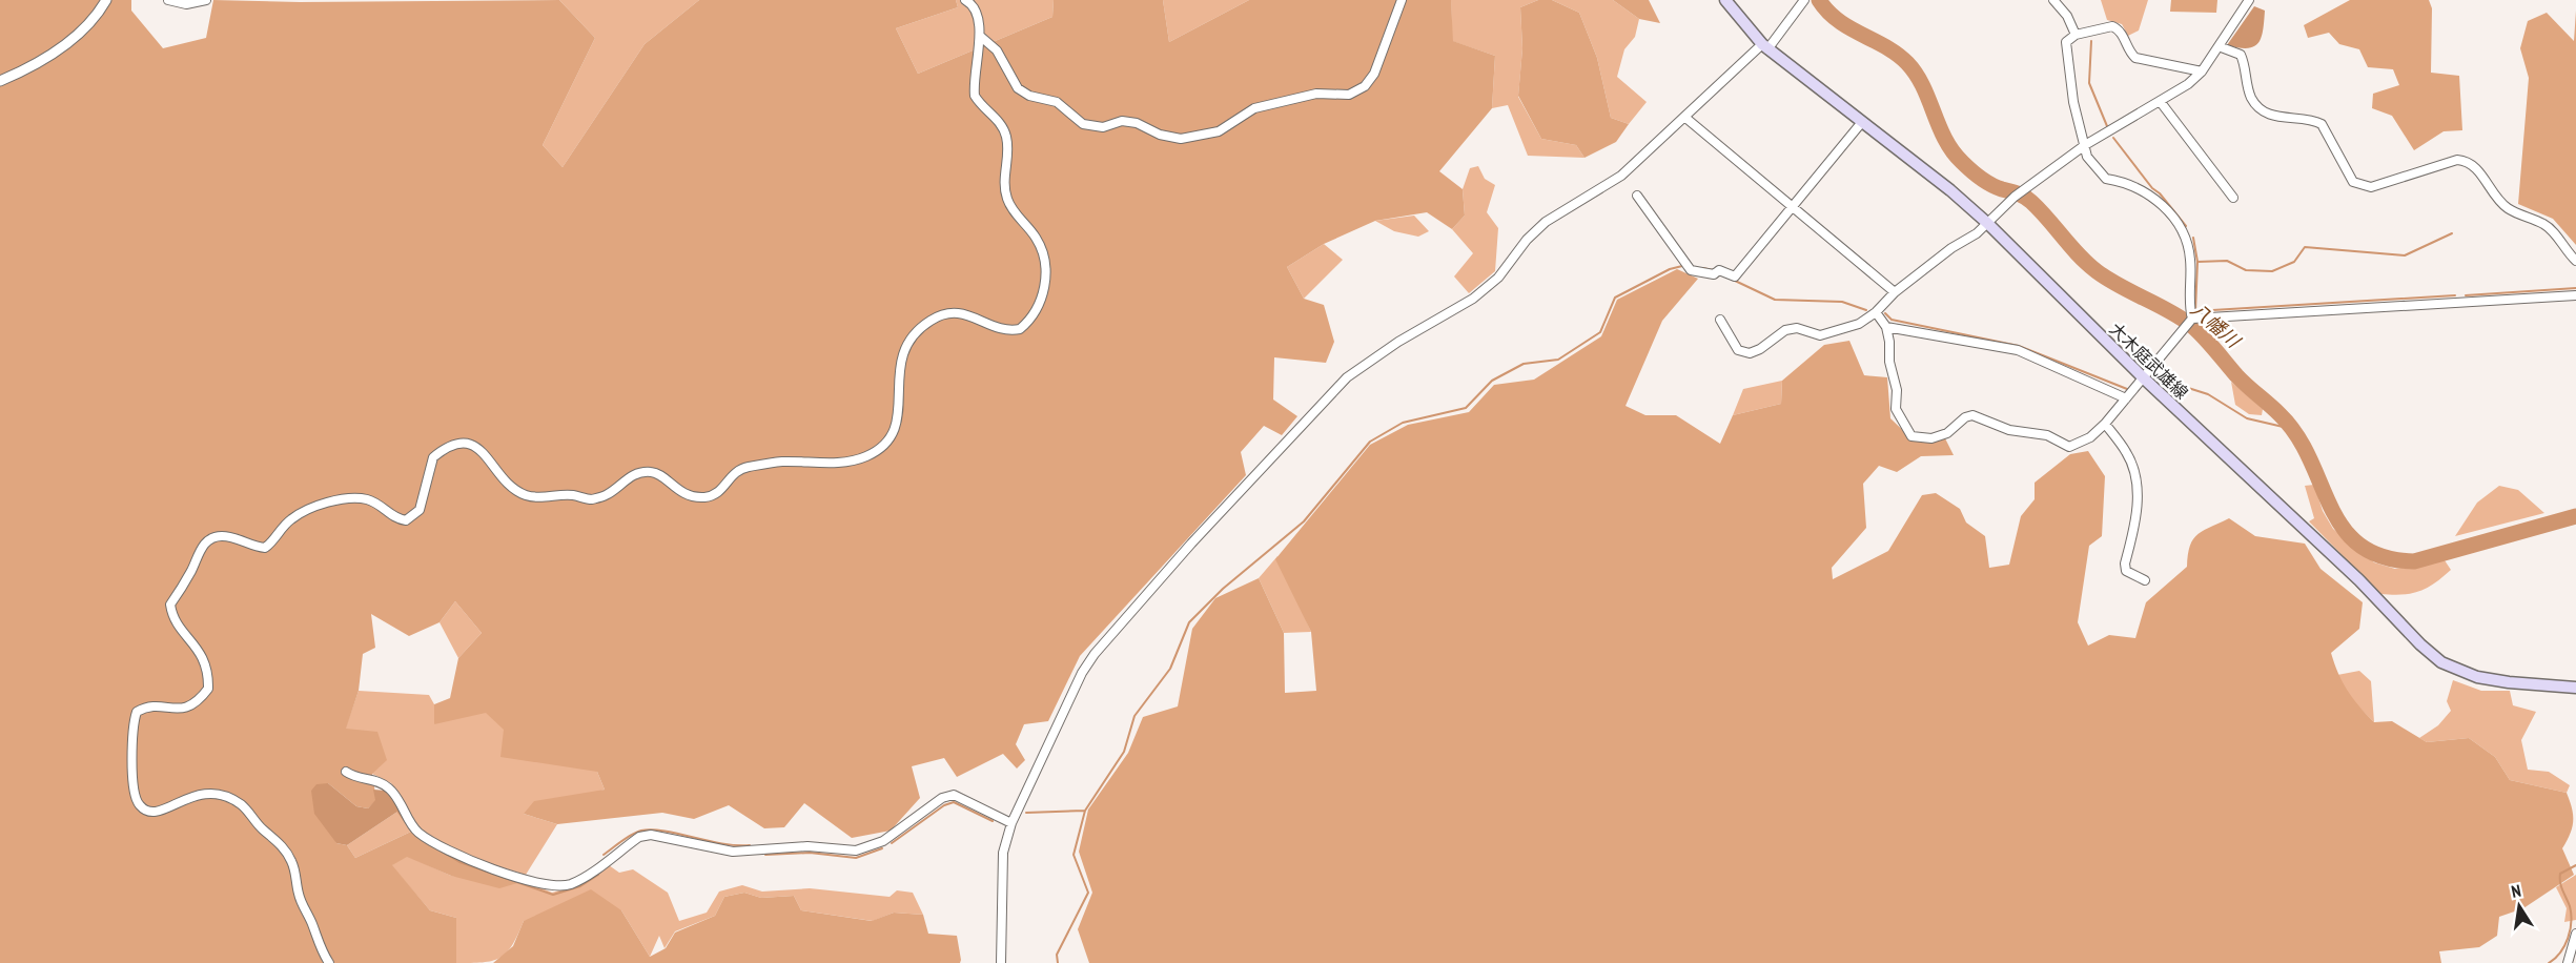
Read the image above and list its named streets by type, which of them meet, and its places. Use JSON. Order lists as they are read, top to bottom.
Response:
{
  "streets": {
    "main road": ["大木庭武雄線"]
  },
  "water": ["八幡川"],
  "north": "top"
}
